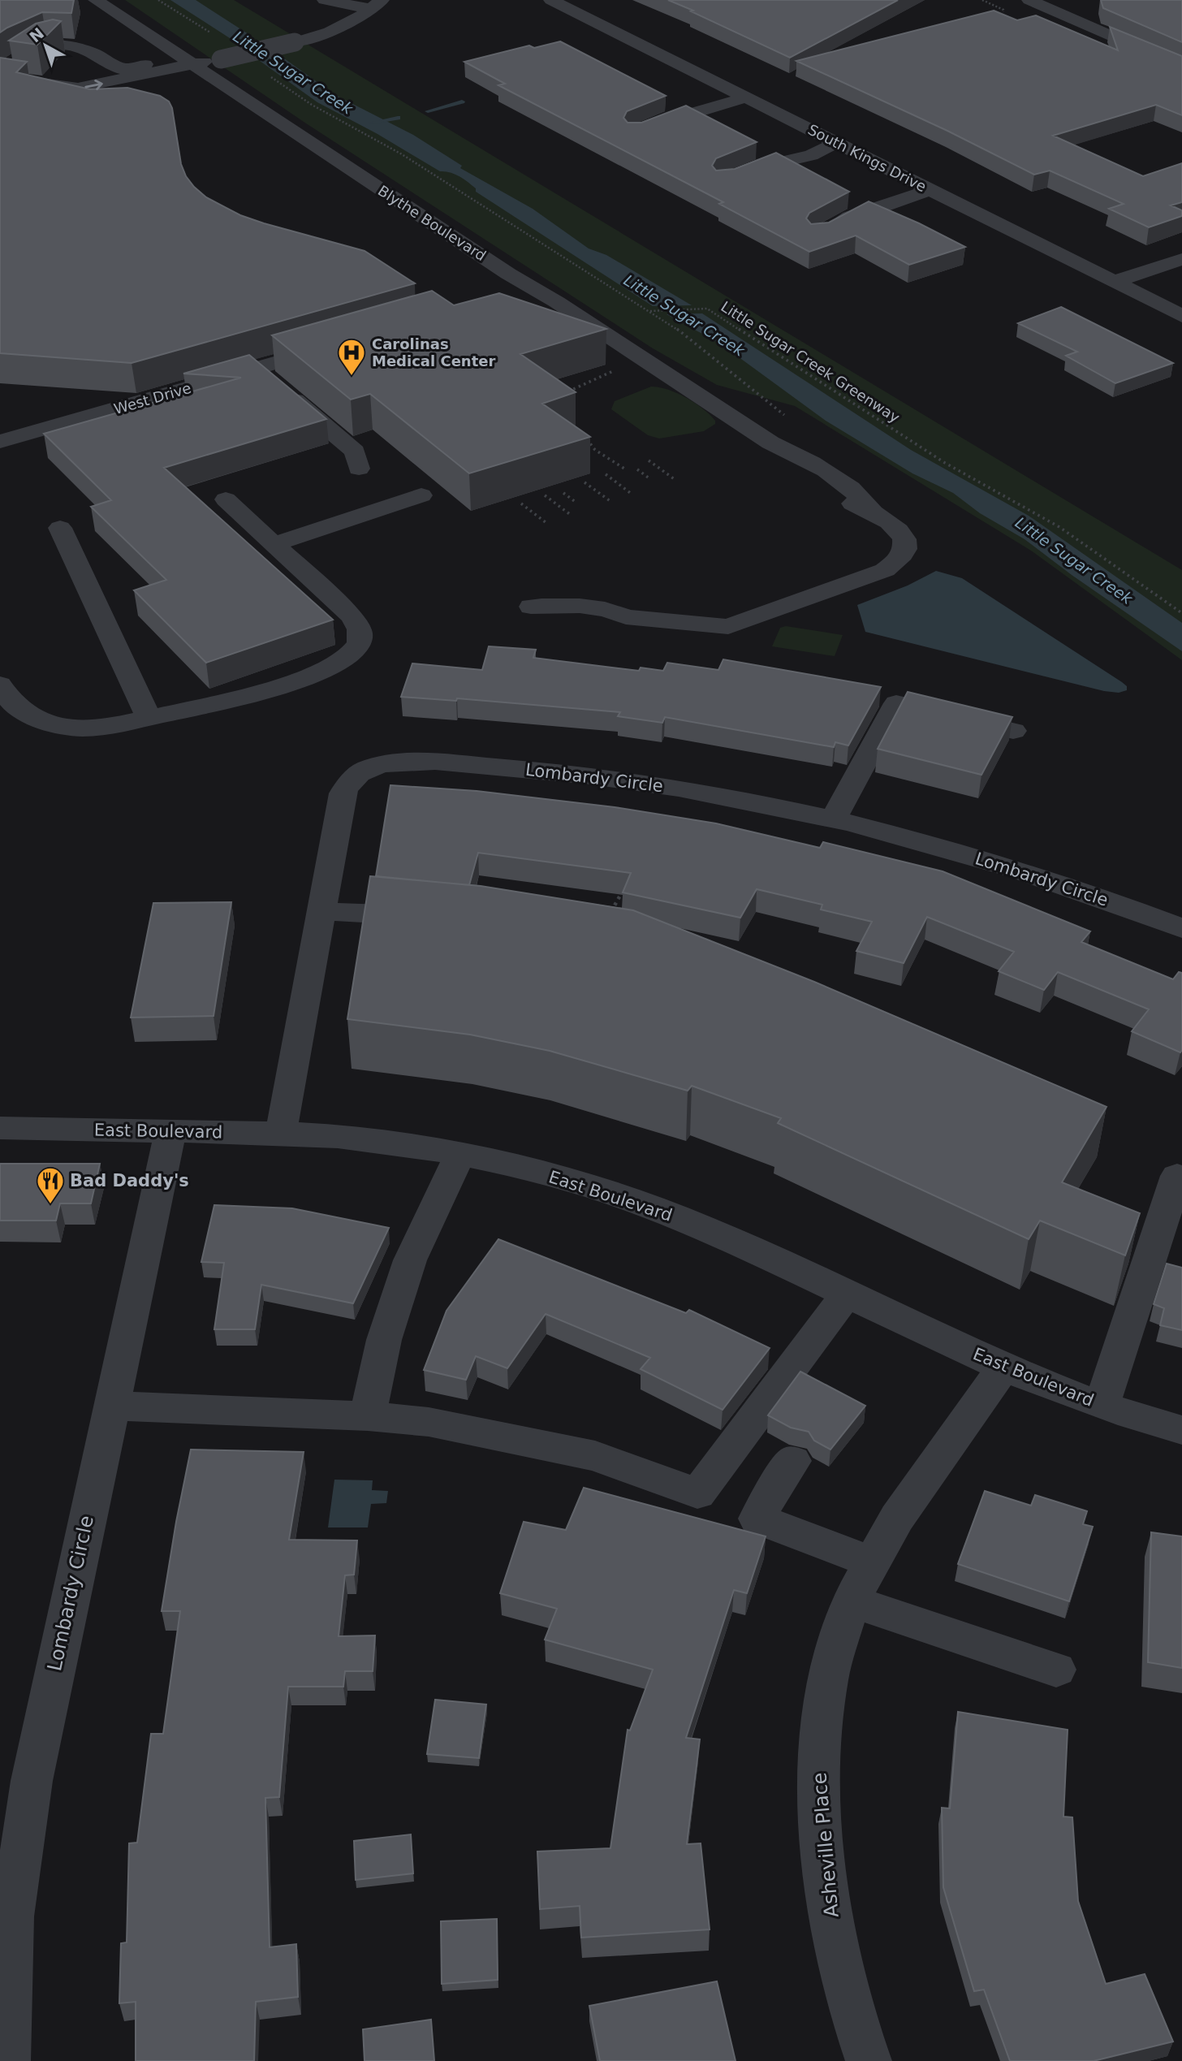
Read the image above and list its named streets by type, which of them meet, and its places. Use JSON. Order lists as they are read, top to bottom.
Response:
{
  "streets": {
    "street": [
      "South Kings Drive",
      "Blythe Boulevard",
      "West Drive",
      "Lombardy Circle",
      "East Boulevard",
      "Asheville Place"
    ],
    "path": ["Little Sugar Creek Greenway"]
  },
  "crossings": [
    ["Lombardy Circle", "East Boulevard"],
    ["East Boulevard", "Asheville Place"]
  ],
  "water": ["Little Sugar Creek"],
  "places": {
    "hospital": ["Carolinas Medical Center"],
    "restaurant": ["Bad Daddy's"]
  },
  "north": "top left"
}
